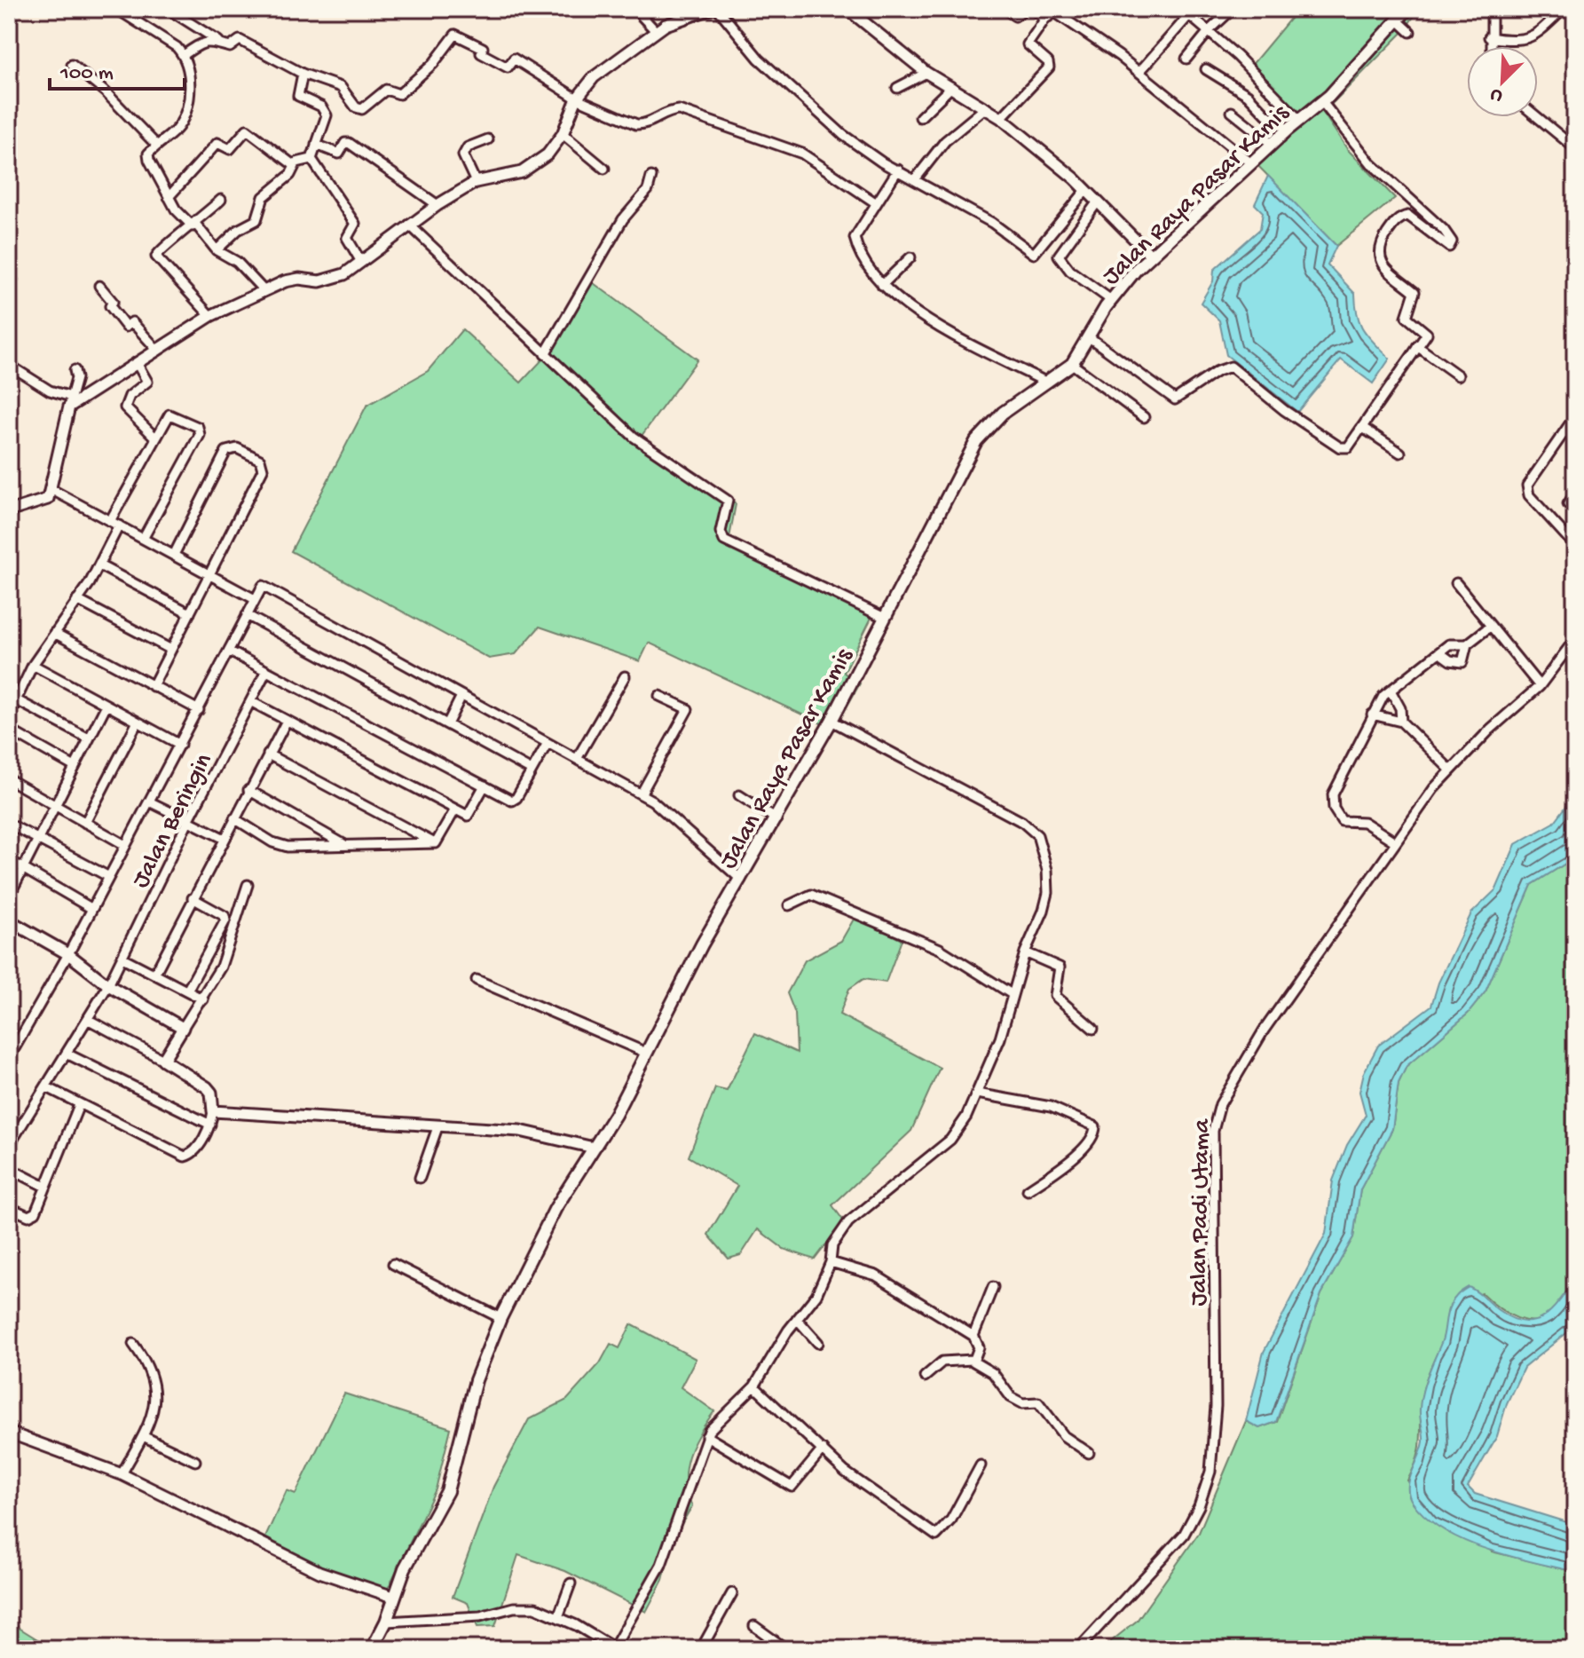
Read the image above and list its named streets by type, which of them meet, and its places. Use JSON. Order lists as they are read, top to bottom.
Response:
{
  "streets": {
    "main road": ["Jalan Raya Pasar Kamis"],
    "street": ["Jalan Beringin", "Jalan Padi Utama"]
  },
  "scale_bar": "100 m",
  "north": "bottom left"
}
